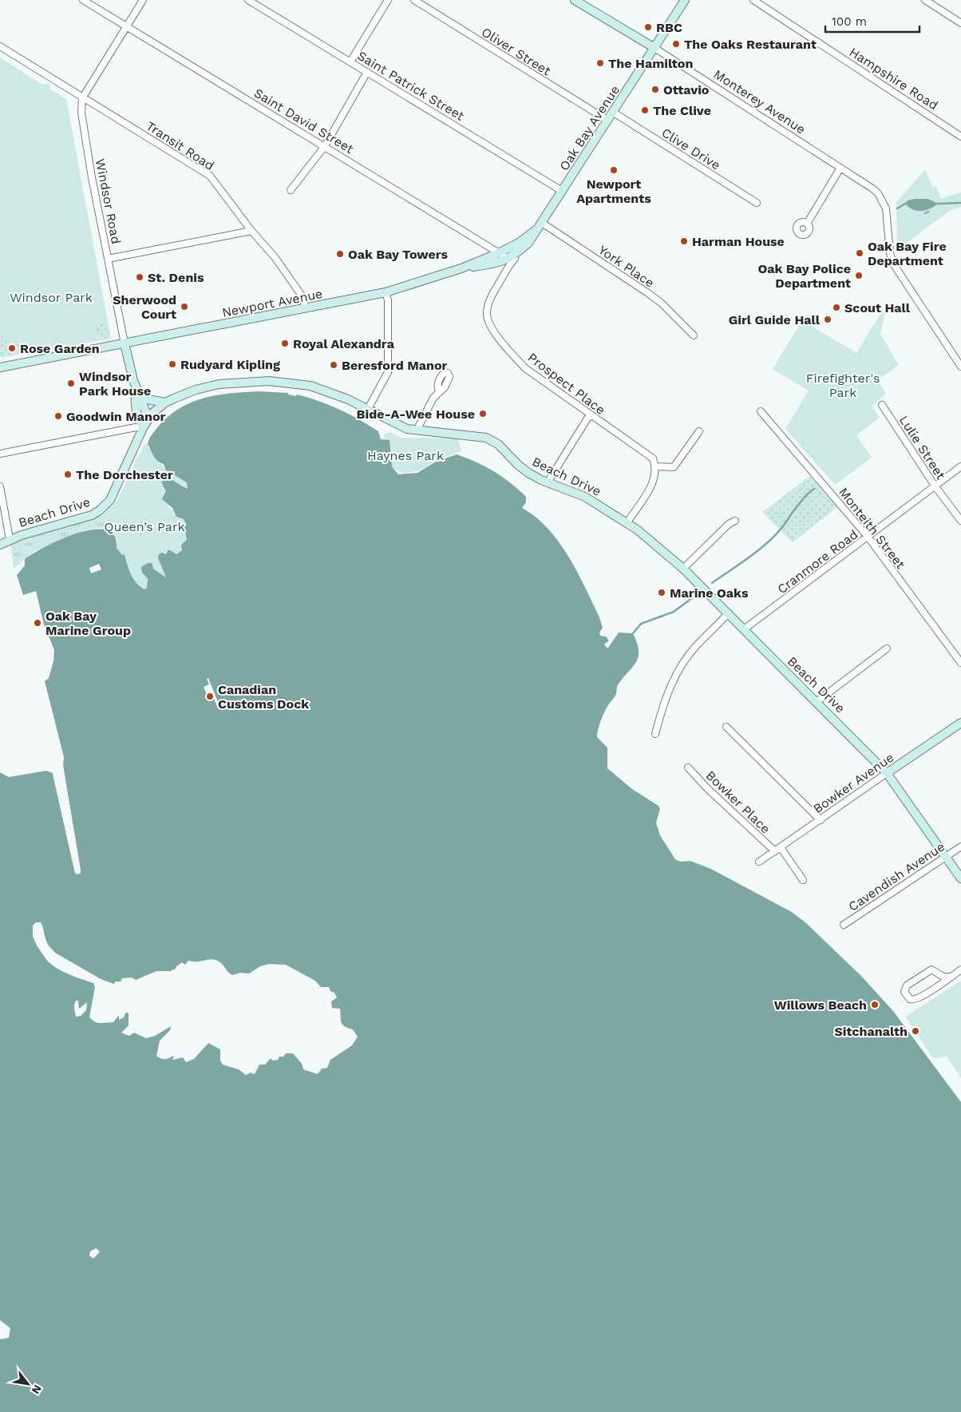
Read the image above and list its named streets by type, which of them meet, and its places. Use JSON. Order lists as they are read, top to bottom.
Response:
{
  "streets": {
    "main road": [
      "Monterey Avenue",
      "Oak Bay Avenue",
      "Windsor Road",
      "Newport Avenue",
      "Beach Drive",
      "Bowker Avenue"
    ],
    "street": [
      "Oliver Street",
      "Hampshire Road",
      "Saint Patrick Street",
      "Saint David Street",
      "Transit Road",
      "Clive Drive",
      "York Place",
      "Prospect Place",
      "Lulie Street",
      "Monteith Street",
      "Cranmore Road",
      "Bowker Place",
      "Cavendish Avenue"
    ]
  },
  "crossings": [
    ["Oliver Street", "Oak Bay Avenue"],
    ["Saint Patrick Street", "Oak Bay Avenue"],
    ["Monterey Avenue", "Oak Bay Avenue"],
    ["Saint David Street", "Oak Bay Avenue"],
    ["Saint David Street", "Newport Avenue"],
    ["Saint David Street", "Prospect Place"],
    ["Oak Bay Avenue", "Clive Drive"],
    ["Oak Bay Avenue", "York Place"],
    ["Oak Bay Avenue", "Newport Avenue"],
    ["Oak Bay Avenue", "Prospect Place"],
    ["Transit Road", "Windsor Road"],
    ["Transit Road", "Newport Avenue"],
    ["Windsor Road", "Newport Avenue"],
    ["Windsor Road", "Beach Drive"],
    ["York Place", "Newport Avenue"],
    ["Lulie Street", "Cranmore Road"],
    ["Beach Drive", "Cranmore Road"],
    ["Beach Drive", "Bowker Avenue"],
    ["Beach Drive", "Cavendish Avenue"],
    ["Monteith Street", "Cranmore Road"],
    ["Bowker Avenue", "Bowker Place"]
  ],
  "parks": [
    "Windsor Park",
    "Firefighter's Park",
    "Haynes Park",
    "Queen’s Park"
  ],
  "places": [
    "RBC",
    "The Oaks Restaurant",
    "The Hamilton",
    "Ottavio",
    "The Clive",
    "Newport Apartments",
    "Harman House",
    "Oak Bay Fire Department",
    "Oak Bay Towers",
    "Oak Bay Police Department",
    "St. Denis",
    "Sherwood Court",
    "Scout Hall",
    "Girl Guide Hall",
    "Royal Alexandra",
    "Rose Garden",
    "Rudyard Kipling",
    "Beresford Manor",
    "Windsor Park House",
    "Bide-A-Wee House",
    "Goodwin Manor",
    "The Dorchester",
    "Marine Oaks",
    "Oak Bay Marine Group",
    "Canadian Customs Dock",
    "Willows Beach",
    "Sitchanalth"
  ],
  "scale_bar": "100 m",
  "north": "bottom right"
}
